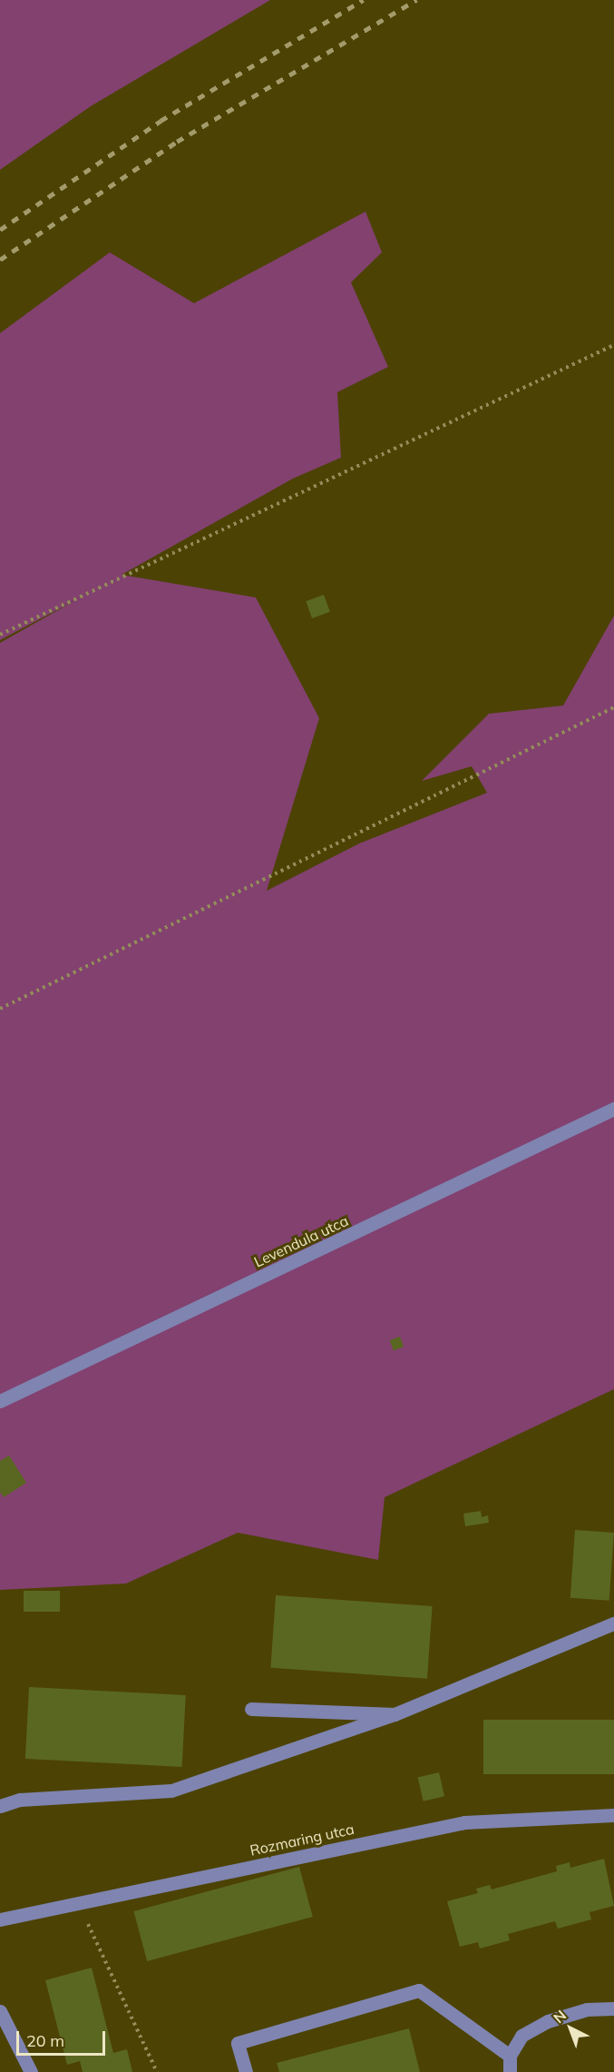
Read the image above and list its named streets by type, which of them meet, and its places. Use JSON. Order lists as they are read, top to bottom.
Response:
{
  "streets": {
    "street": ["Levendula utca", "Rozmaring utca"]
  },
  "scale_bar": "20 m",
  "north": "top left"
}
